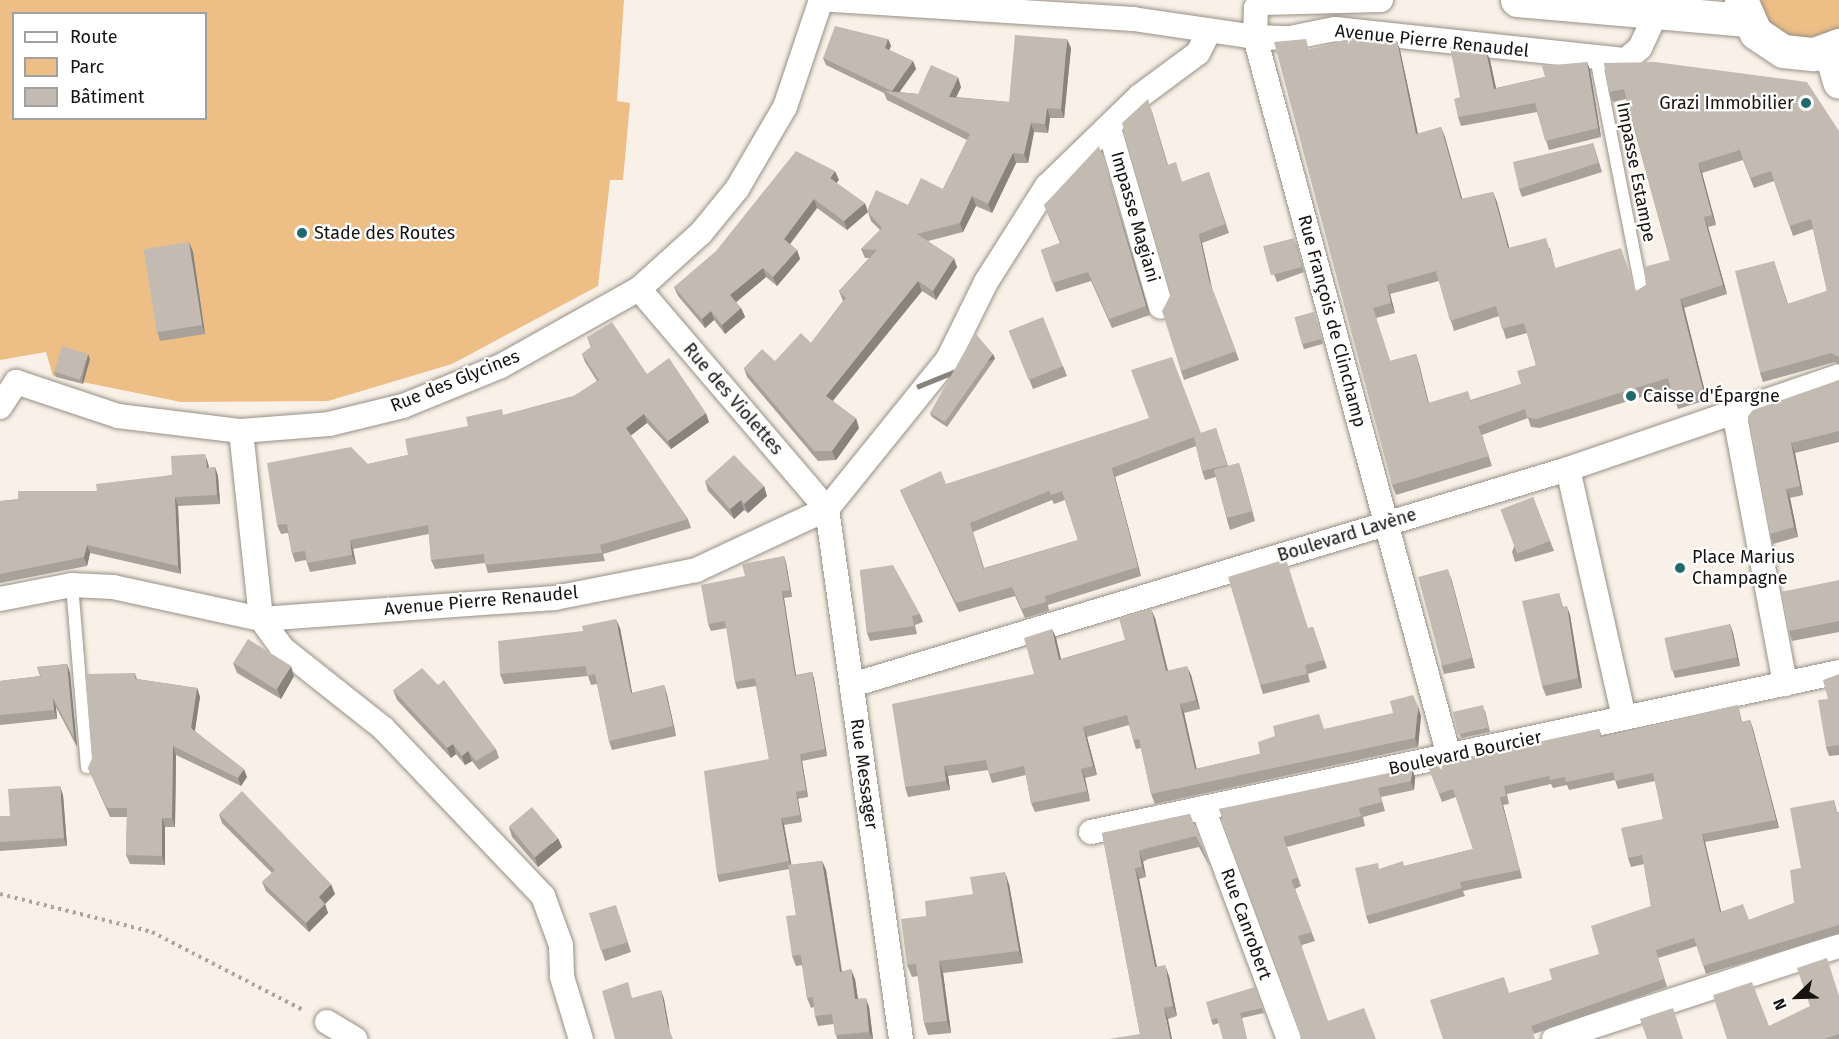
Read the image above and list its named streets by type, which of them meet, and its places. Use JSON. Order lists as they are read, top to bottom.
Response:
{
  "streets": {
    "street": [
      "Avenue Pierre Renaudel",
      "Impasse Magiani",
      "Rue François de Clinchamp",
      "Rue des Glycines",
      "Rue des Violettes",
      "Boulevard Lavène",
      "Boulevard Bourcier",
      "Rue Messager",
      "Rue Canrobert"
    ],
    "lane": ["Impasse Estampe"]
  },
  "crossings": [
    ["Avenue Pierre Renaudel", "Impasse Estampe"],
    ["Avenue Pierre Renaudel", "Impasse Magiani"],
    ["Avenue Pierre Renaudel", "Rue François de Clinchamp"],
    ["Avenue Pierre Renaudel", "Rue des Violettes"],
    ["Avenue Pierre Renaudel", "Rue Messager"],
    ["Rue François de Clinchamp", "Boulevard Lavène"],
    ["Rue François de Clinchamp", "Boulevard Bourcier"],
    ["Rue des Glycines", "Rue des Violettes"],
    ["Rue des Violettes", "Rue Messager"],
    ["Boulevard Lavène", "Rue Messager"],
    ["Boulevard Bourcier", "Rue Canrobert"]
  ],
  "places": [
    "Grazi Immobilier",
    "Stade des Routes",
    "Caisse d'Épargne",
    "Place Marius Champagne"
  ],
  "legend": ["Route", "Parc", "Bâtiment"],
  "north": "bottom left"
}
